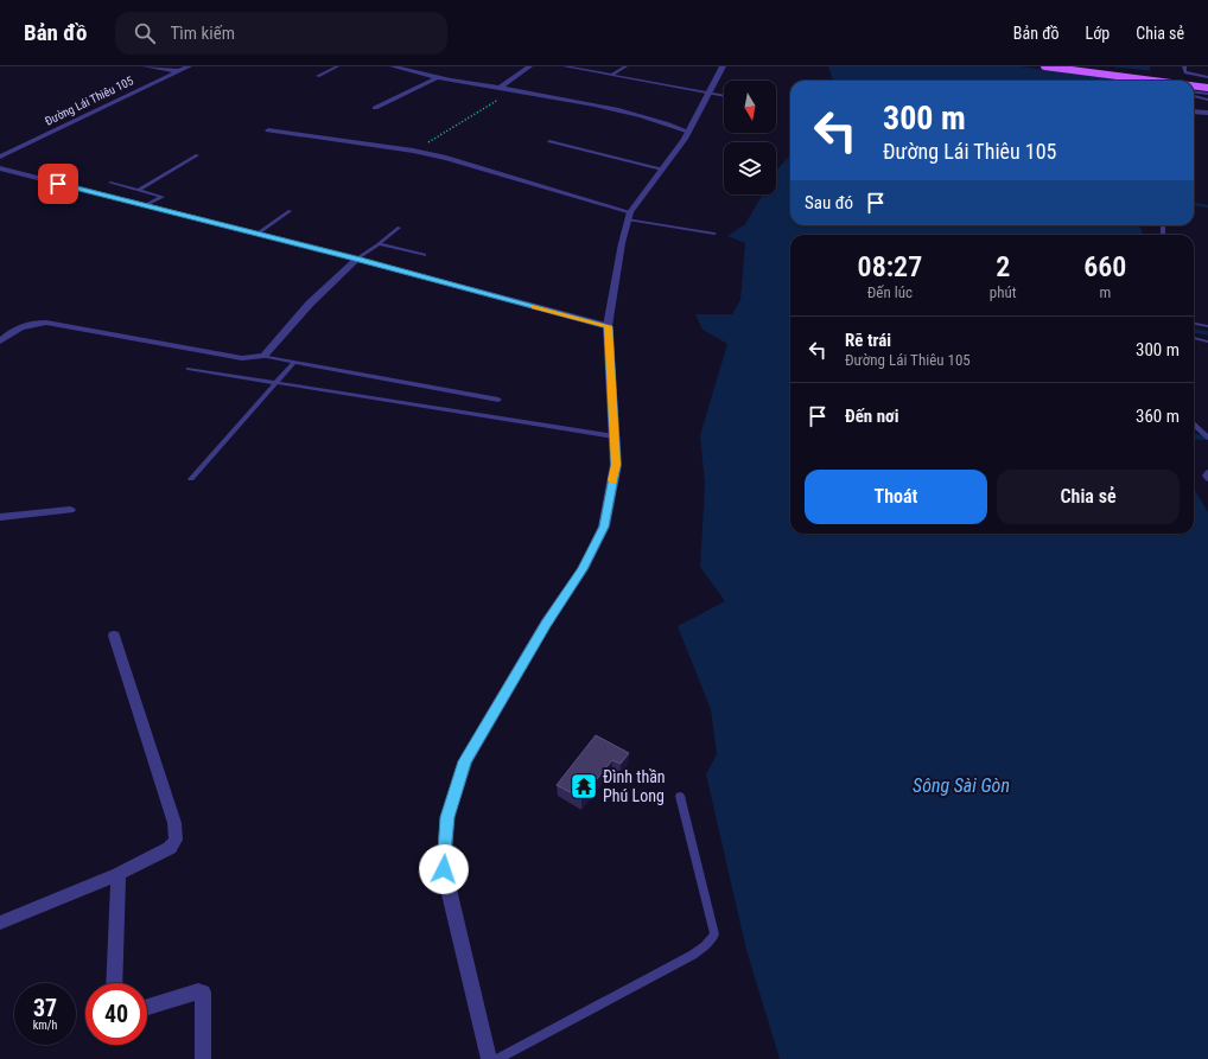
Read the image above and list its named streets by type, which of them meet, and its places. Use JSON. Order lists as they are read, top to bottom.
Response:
{
  "streets": {
    "street": ["Đường Lái Thiêu 105"]
  },
  "water": ["Sông Sài Gòn"],
  "places": {
    "temple": ["Đình thần Phú Long"]
  },
  "north": "bottom",
  "page": {
    "header": "Bản đồ",
    "search": "Tìm kiếm",
    "nav": ["Bản đồ", "Lớp", "Chia sẻ"],
    "turn": ["300 m", "Đường Lái Thiêu 105"],
    "then": "Sau đó",
    "eta": [
      "08:27",
      "Đến lúc",
      "2",
      "phút",
      "660",
      "m"
    ],
    "list": [
      {
        "name": "Rẽ trái",
        "note": "Đường Lái Thiêu 105",
        "value": "300 m"
      },
      {
        "name": "Đến nơi",
        "value": "360 m"
      }
    ],
    "buttons": ["Thoát", "Chia sẻ"],
    "speed": "37 km/h",
    "limit": "40"
  }
}
